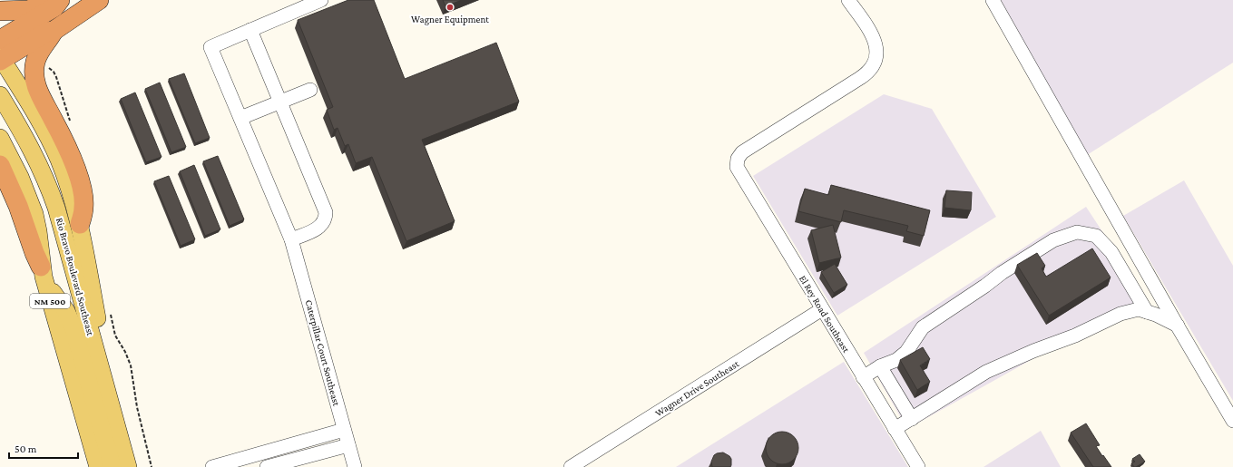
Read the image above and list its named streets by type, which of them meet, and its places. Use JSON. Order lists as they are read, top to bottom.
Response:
{
  "streets": {
    "main road": ["Rio Bravo Boulevard Southeast", "NM 500"],
    "street": ["El Rey Road Southeast", "Caterpillar Court Southeast", "Wagner Drive Southeast"]
  },
  "crossings": [
    ["El Rey Road Southeast", "Wagner Drive Southeast"]
  ],
  "places": ["Wagner Equipment"],
  "scale_bar": "50 m"
}
